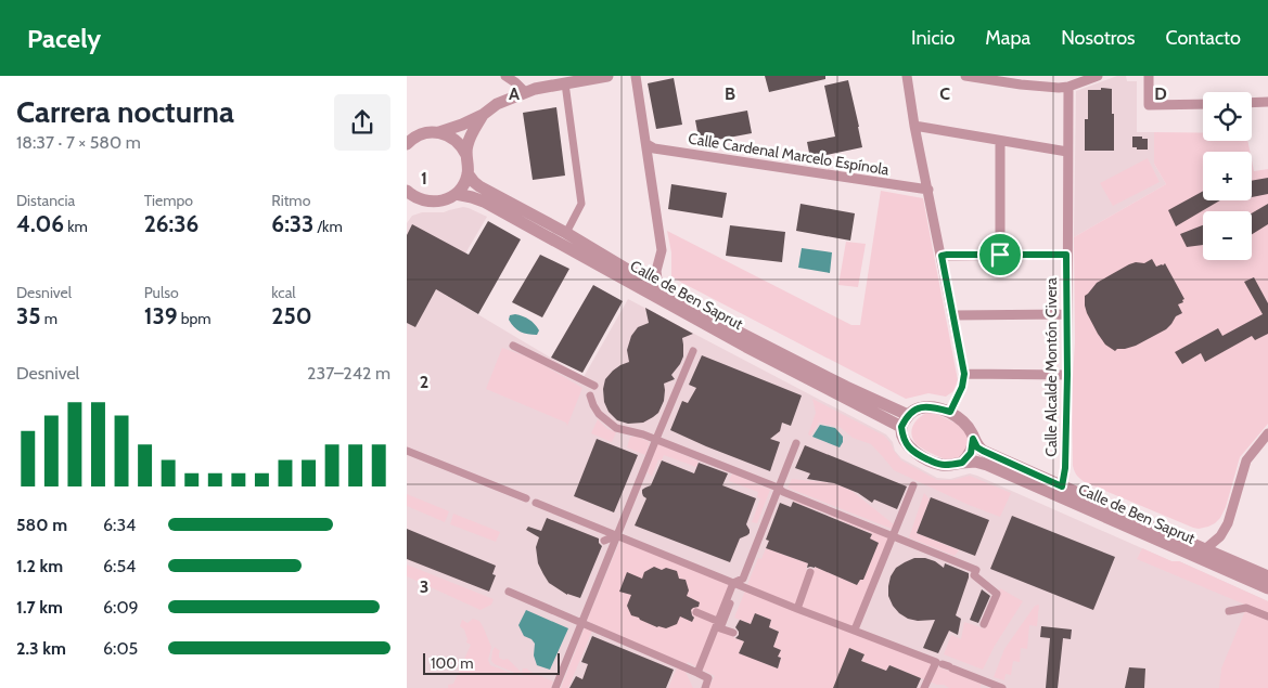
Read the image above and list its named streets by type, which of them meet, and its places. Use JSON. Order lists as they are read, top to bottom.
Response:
{
  "streets": {
    "street": ["Calle Cardenal Marcelo Espínola", "Calle de Ben Saprut", "Calle Alcalde Montón Civera"]
  },
  "crossings": [
    ["Calle de Ben Saprut", "Calle Alcalde Montón Civera"]
  ],
  "scale_bar": "100 m",
  "page": {
    "header": "Pacely",
    "nav": [
      "Inicio",
      "Mapa",
      "Nosotros",
      "Contacto"
    ],
    "heading": ["Carrera nocturna", "18:37 · 7 × 580 m"],
    "map_buttons": ["+", "−"],
    "stats": [
      ["Distancia", "4.06 km"],
      ["Tiempo", "26:36"],
      ["Ritmo", "6:33 /km"],
      ["Desnivel", "35 m"],
      ["Pulso", "139 bpm"],
      ["kcal", "250"]
    ],
    "chart": ["Desnivel", "237–242 m"],
    "list": [
      {
        "name": "580 m",
        "note": "6:34"
      },
      {
        "name": "1.2 km",
        "note": "6:54"
      },
      {
        "name": "1.7 km",
        "note": "6:09"
      },
      {
        "name": "2.3 km",
        "note": "6:05"
      }
    ],
    "scale": "100 m"
  },
  "grid": {
    "columns": [
      "A",
      "B",
      "C",
      "D"
    ],
    "rows": ["1", "2", "3"]
  }
}
